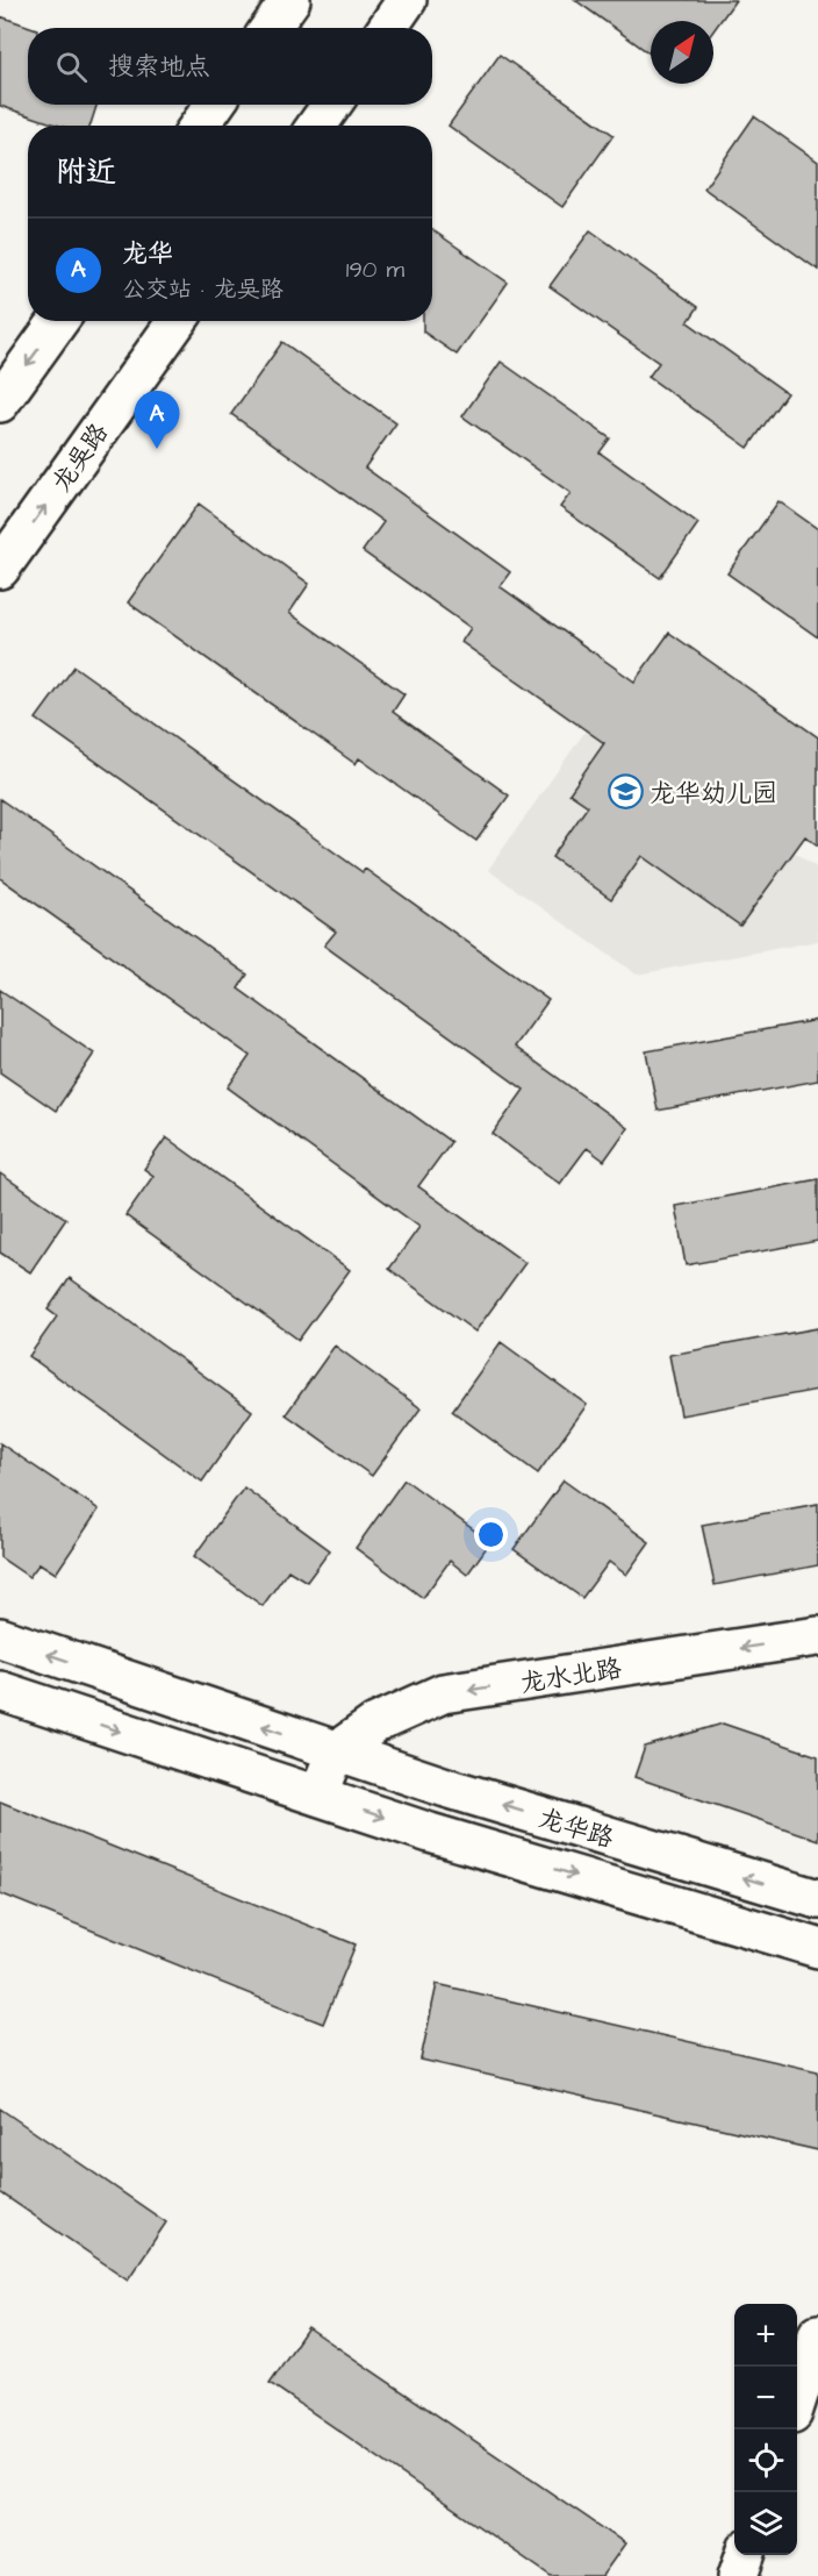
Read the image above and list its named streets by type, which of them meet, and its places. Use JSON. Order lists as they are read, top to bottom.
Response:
{
  "streets": {
    "main road": ["龙吴路", "龙水北路", "龙华路"]
  },
  "crossings": [
    ["龙水北路", "龙华路"]
  ],
  "one_way": ["龙水北路"],
  "places": {
    "school or university": ["龙华幼儿园"]
  },
  "north": "top right",
  "page": {
    "search": "搜索地点",
    "heading": "附近",
    "list": [
      {
        "mark": "A",
        "name": "龙华",
        "note": "公交站 · 龙吴路",
        "value": "190 m"
      }
    ],
    "pins": "A",
    "map_buttons": ["+", "−"]
  }
}
